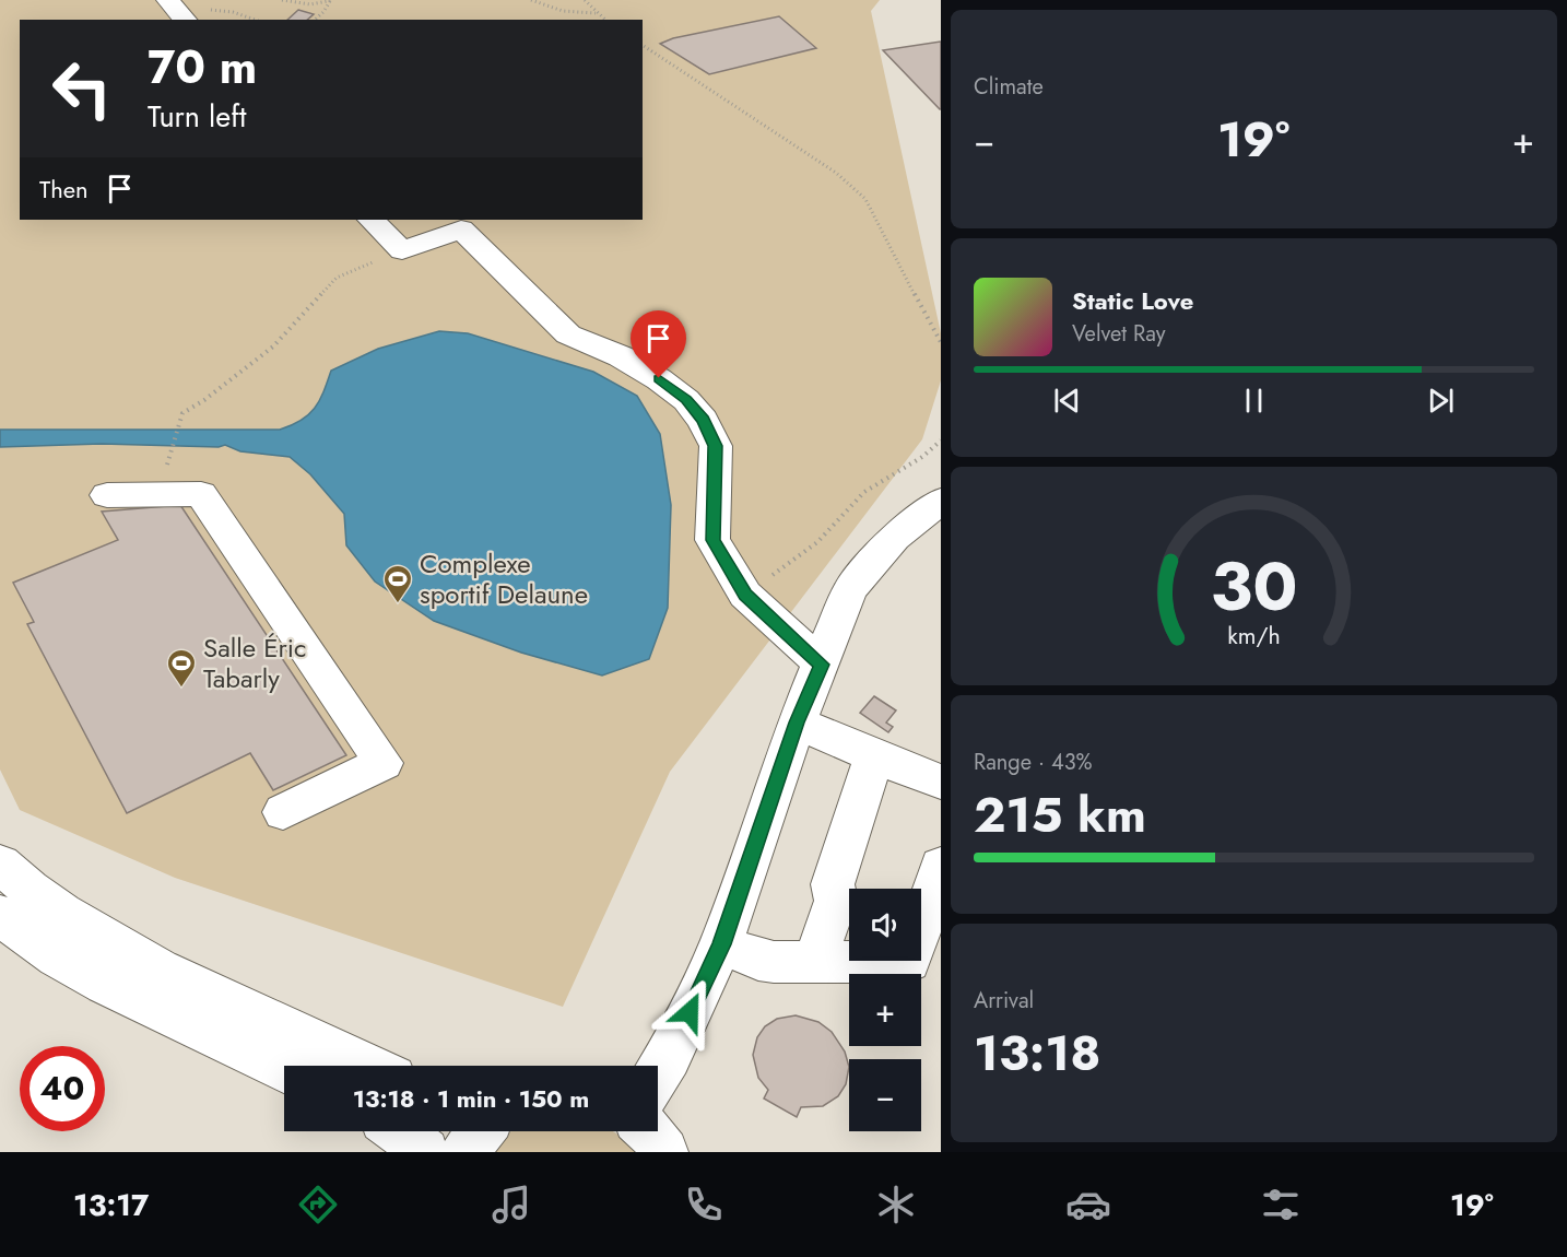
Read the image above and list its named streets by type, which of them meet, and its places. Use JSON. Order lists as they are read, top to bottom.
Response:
{
  "places": {
    "sports": ["Complexe sportif Delaune", "Salle Éric Tabarly"]
  },
  "page": {
    "tile": [
      "Climate",
      ["Range · 43%", "215 km"],
      ["Arrival", "13:18"]
    ],
    "turn": ["70 m", "Turn left"],
    "heat": ["−", "19°", "+"],
    "then": "Then",
    "song": ["Static Love", "Velvet Ray"],
    "map_buttons": ["+", "−"],
    "limit": "40",
    "trip": "13:18 · 1 min · 150 m",
    "tabs": ["13:17", "19°"],
    "gauge": ["30", "km/h"]
  }
}
